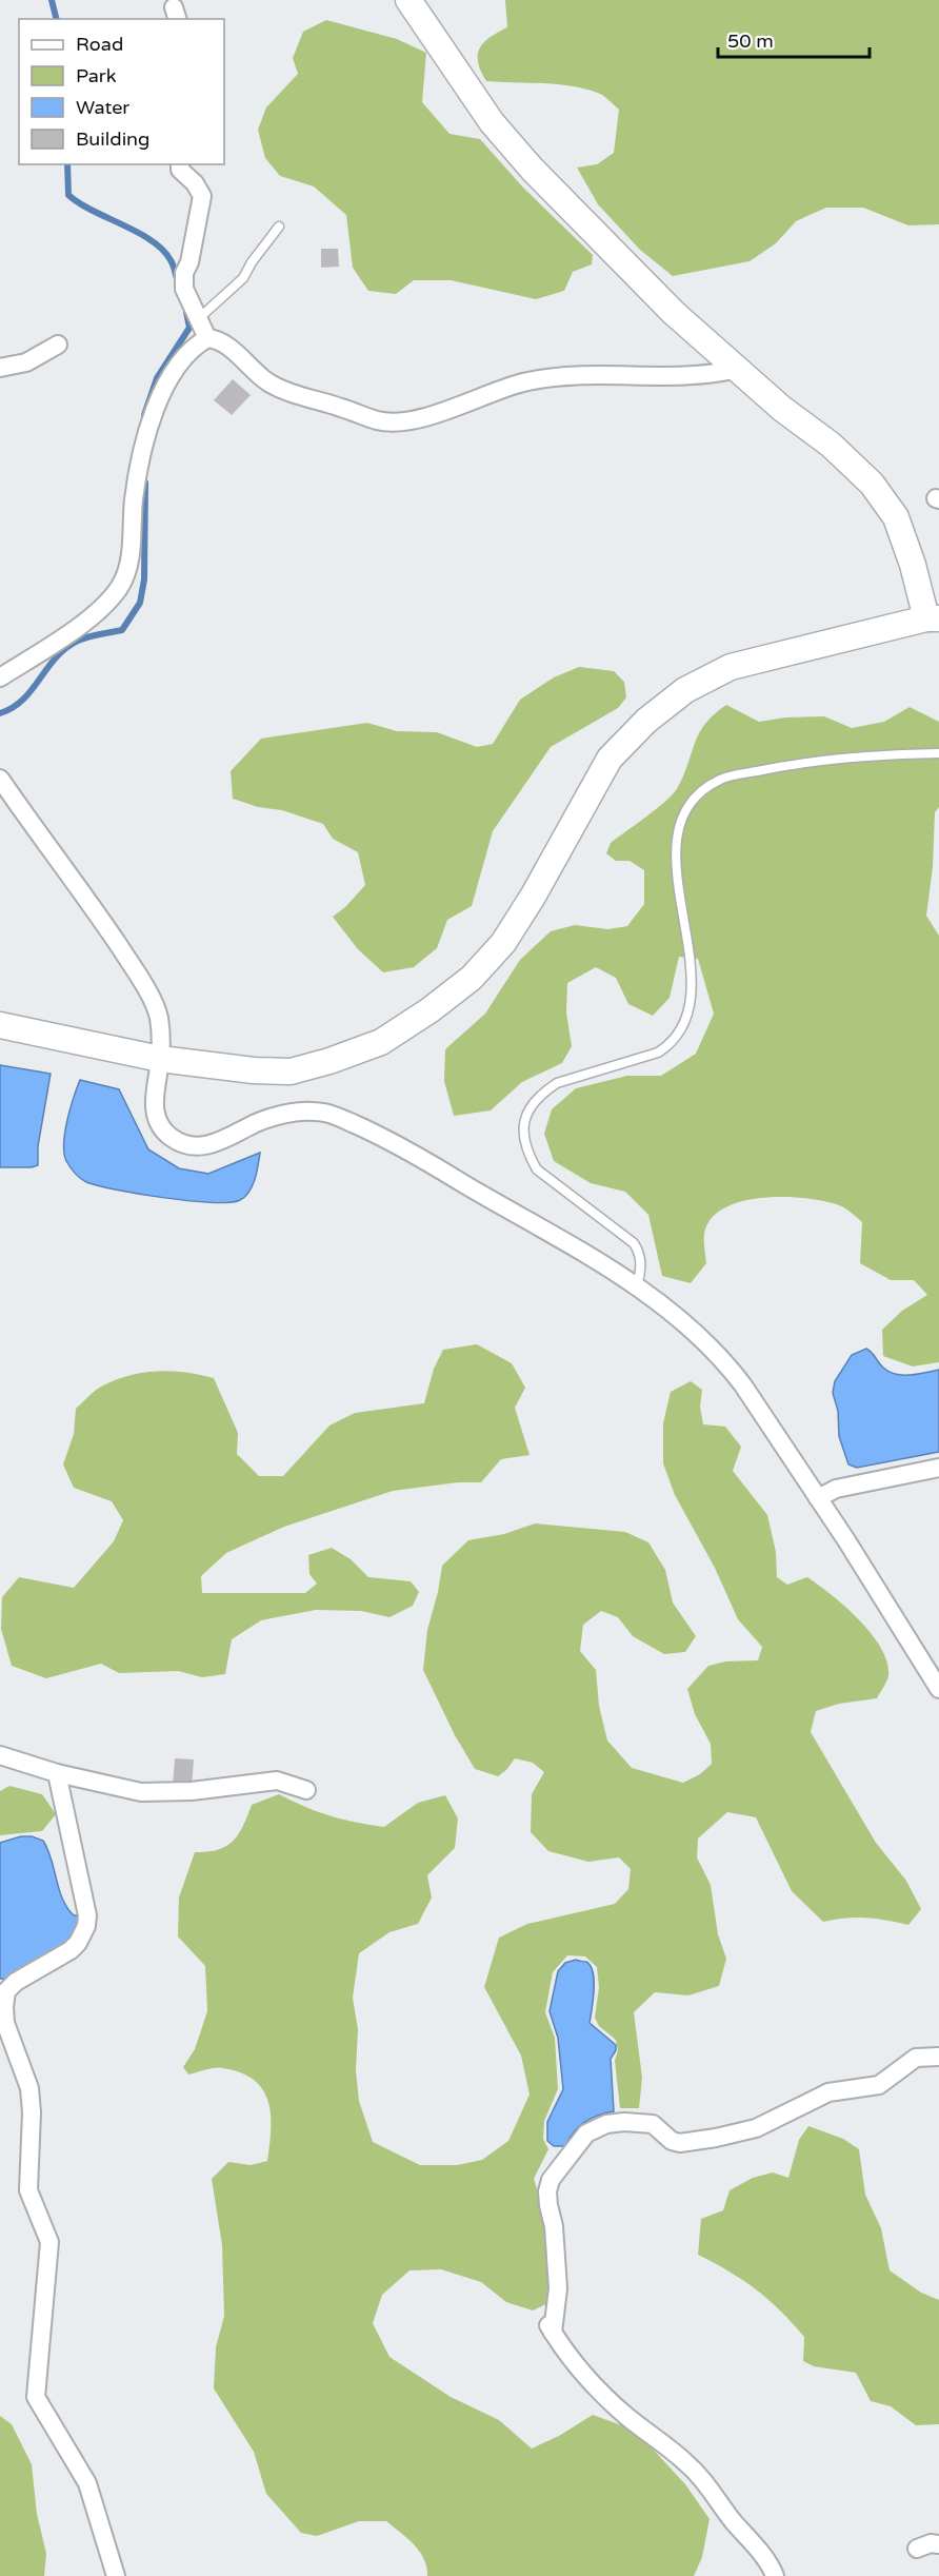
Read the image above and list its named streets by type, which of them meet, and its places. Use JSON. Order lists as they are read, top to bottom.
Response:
{
  "legend": [
    "Road",
    "Park",
    "Water",
    "Building"
  ],
  "scale_bar": "50 m"
}
